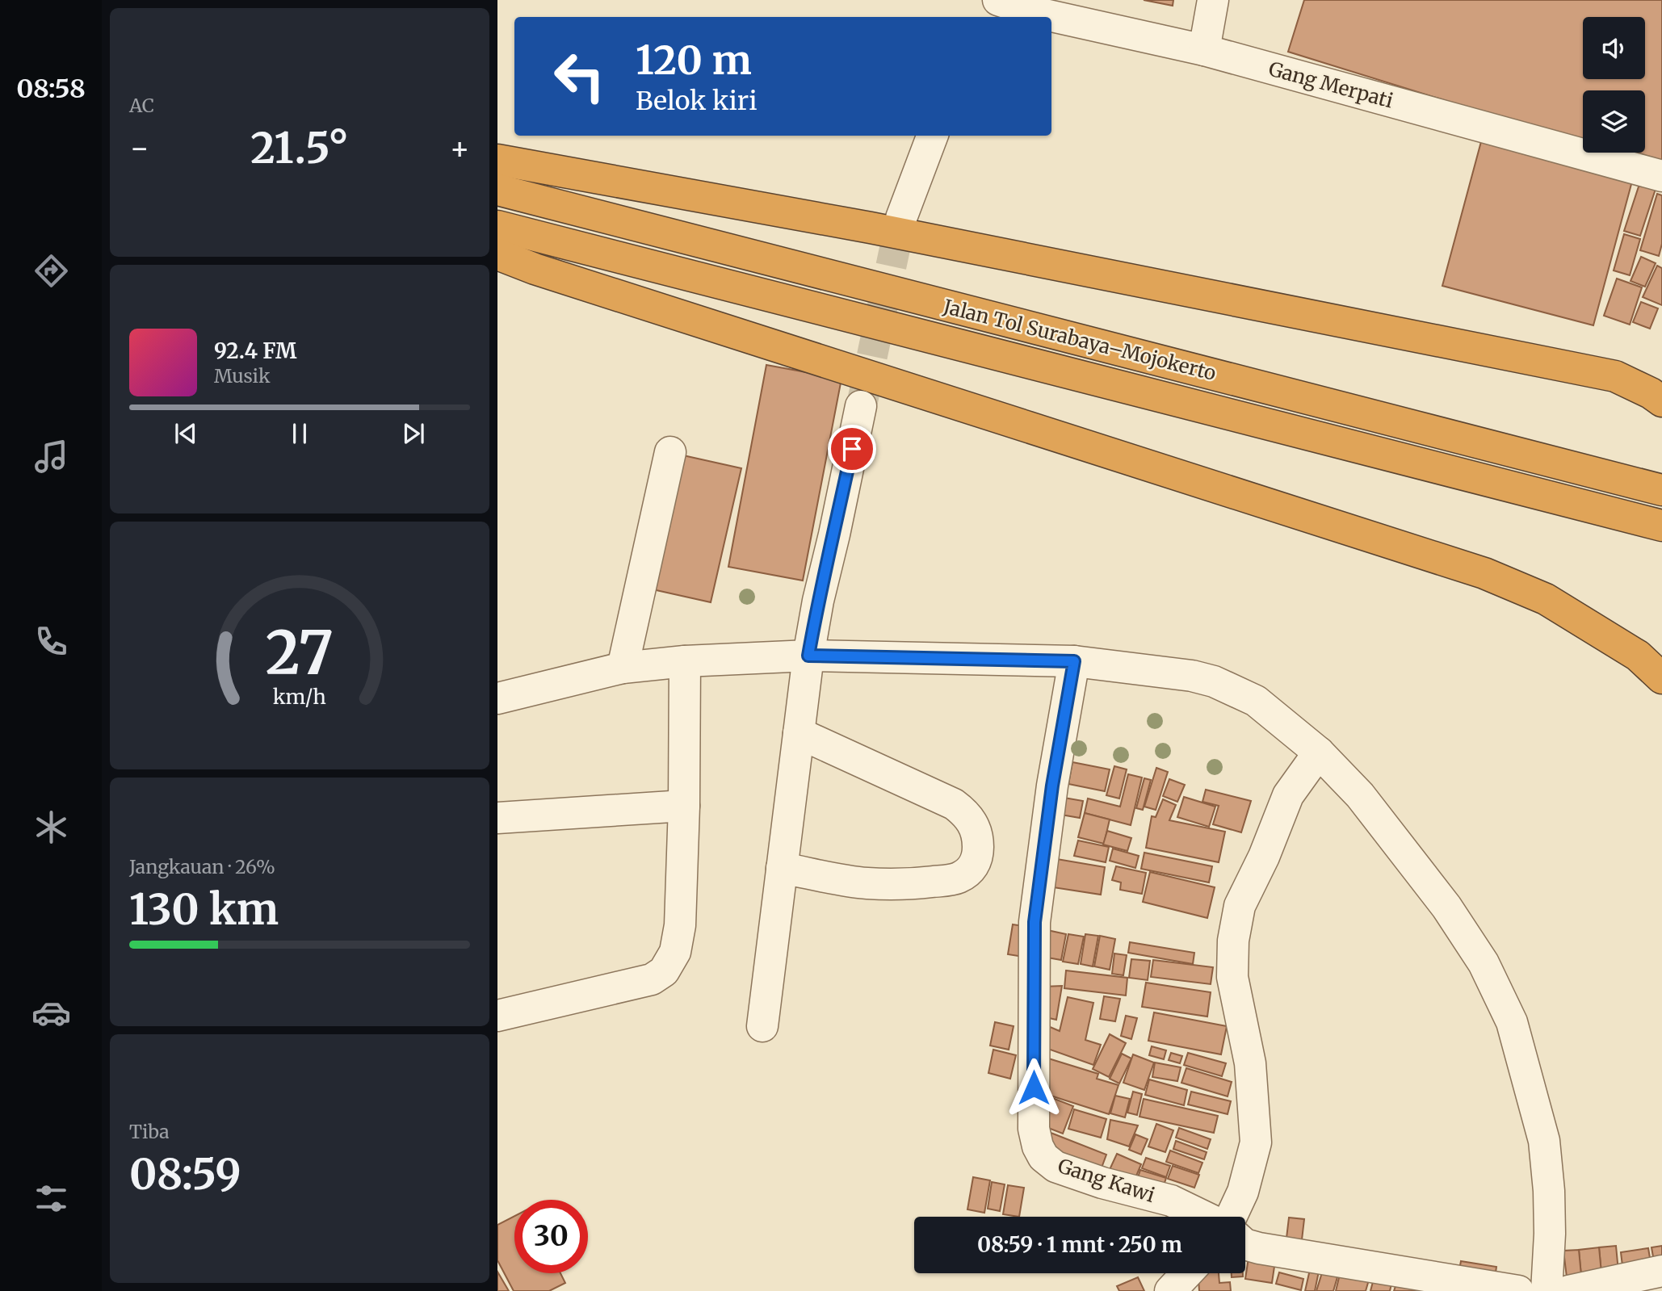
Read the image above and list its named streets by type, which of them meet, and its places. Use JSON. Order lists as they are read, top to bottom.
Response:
{
  "streets": {
    "highway": ["Jalan Tol Surabaya–Mojokerto"],
    "street": ["Gang Merpati", "Gang Kawi"]
  },
  "page": {
    "tabs": "08:58",
    "tile": [
      "AC",
      ["Jangkauan · 26%", "130 km"],
      ["Tiba", "08:59"]
    ],
    "turn": ["120 m", "Belok kiri"],
    "heat": ["−", "21.5°", "+"],
    "song": ["92.4 FM", "Musik"],
    "limit": "30",
    "trip": "08:59 · 1 mnt · 250 m",
    "gauge": ["27", "km/h"]
  }
}
